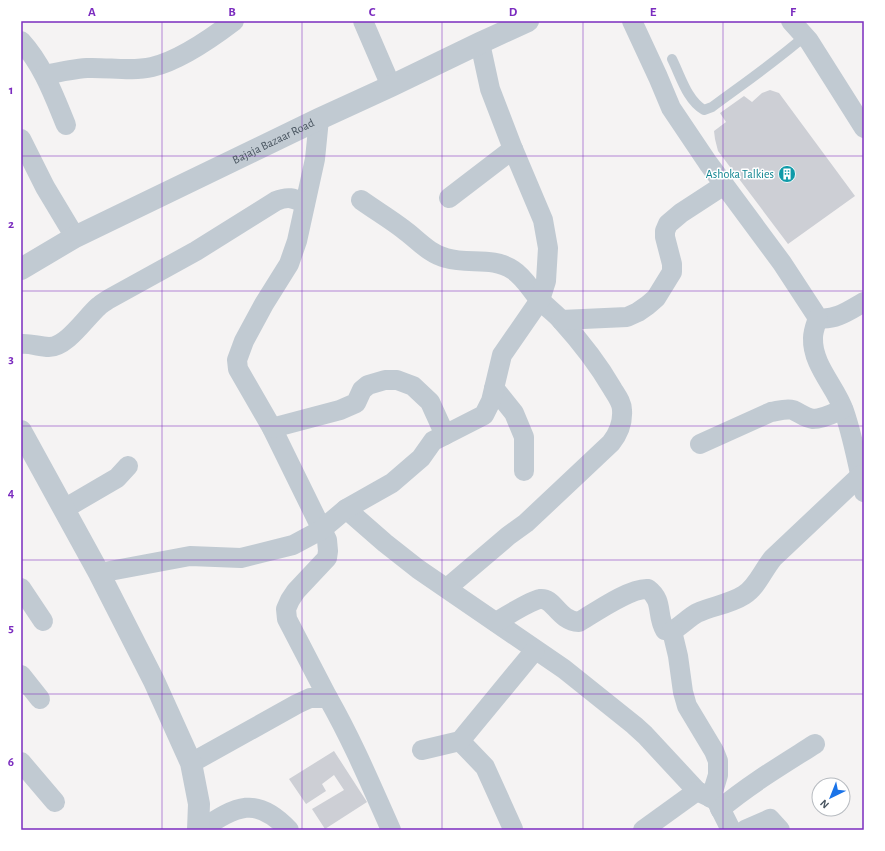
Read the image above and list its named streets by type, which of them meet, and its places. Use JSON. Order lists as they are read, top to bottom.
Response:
{
  "streets": {
    "street": ["Bajaja Bazaar Road"]
  },
  "places": {
    "building": ["Ashoka Talkies"]
  },
  "north": "bottom left",
  "grid": {
    "columns": [
      "A",
      "B",
      "C",
      "D",
      "E",
      "F"
    ],
    "rows": [
      "1",
      "2",
      "3",
      "4",
      "5",
      "6"
    ]
  }
}
